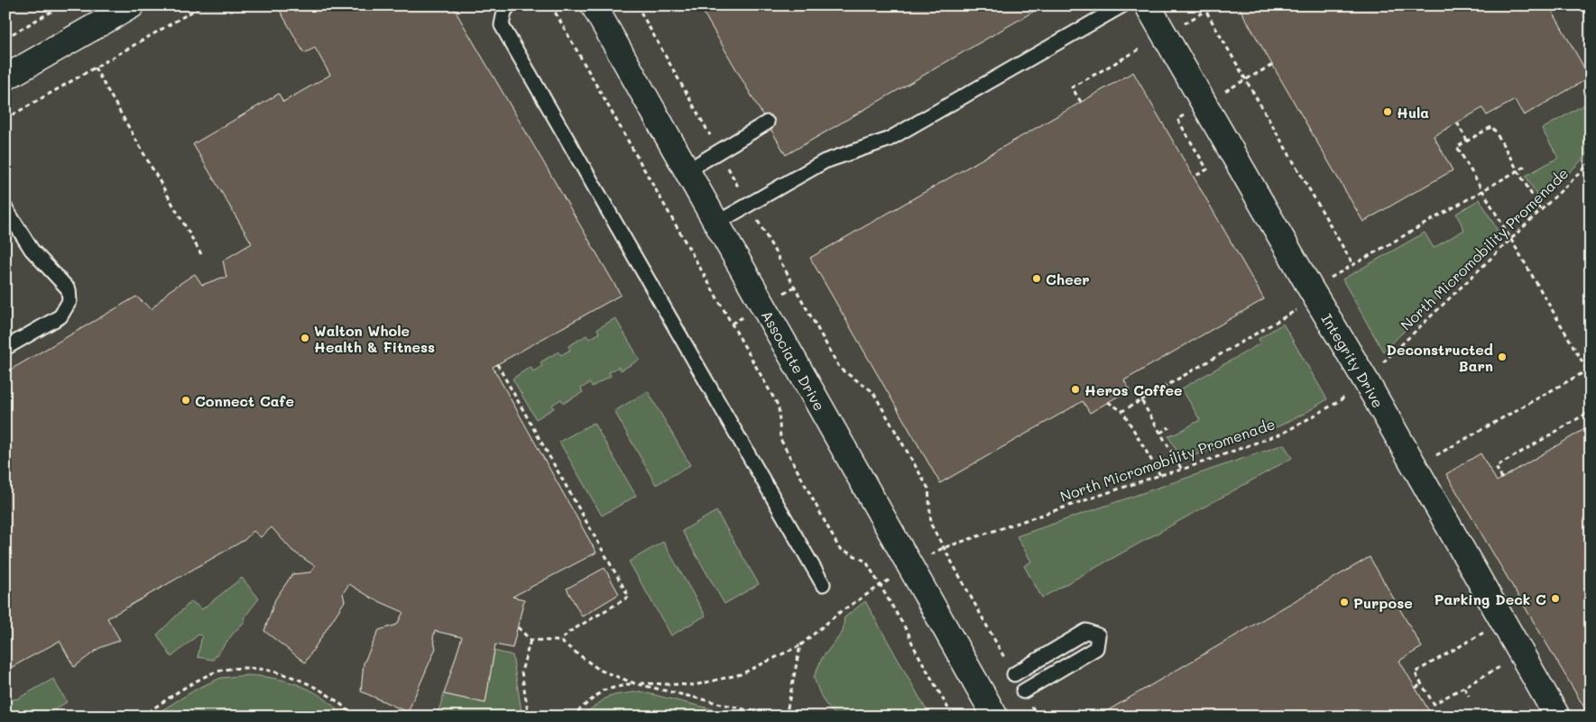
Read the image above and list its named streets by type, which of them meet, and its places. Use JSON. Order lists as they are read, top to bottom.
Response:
{
  "streets": {
    "street": ["Associate Drive", "Integrity Drive"],
    "path": ["North Micromobility Promenade"]
  },
  "crossings": [
    ["North Micromobility Promenade", "Integrity Drive"]
  ],
  "places": [
    "Hula",
    "Cheer",
    "Walton Whole Health & Fitness",
    "Deconstructed Barn",
    "Heros Coffee",
    "Connect Cafe",
    "Parking Deck C",
    "Purpose"
  ]
}
